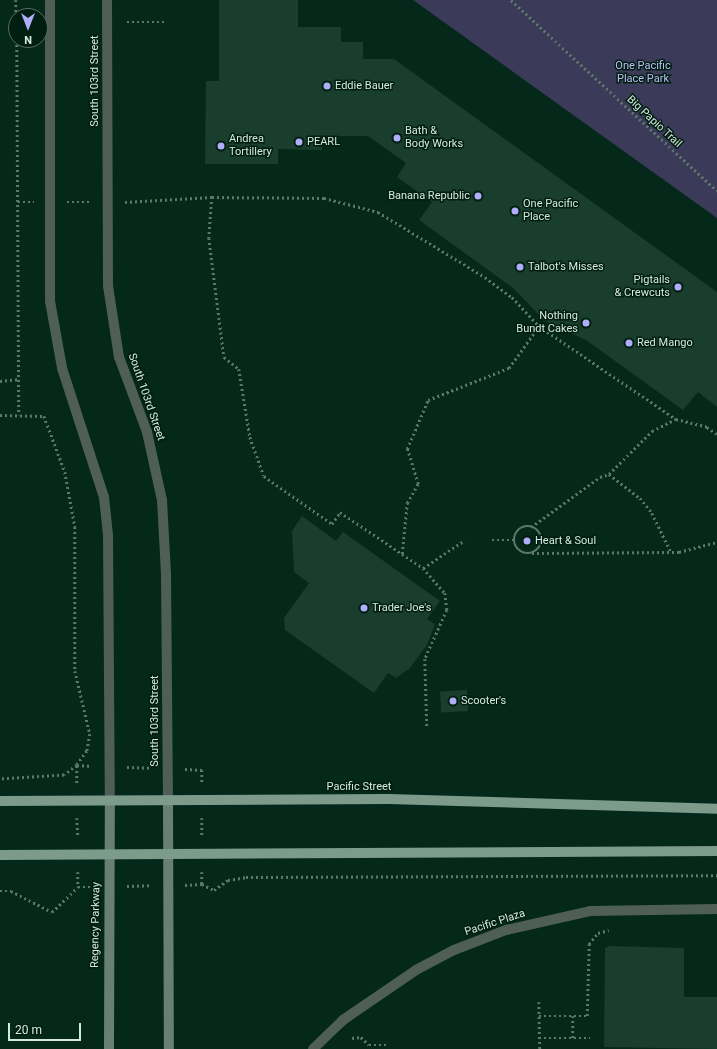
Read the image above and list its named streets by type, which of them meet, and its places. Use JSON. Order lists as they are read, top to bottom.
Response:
{
  "streets": {
    "main road": ["Pacific Street", "Regency Parkway"],
    "street": ["South 103rd Street", "Pacific Plaza"],
    "path": ["Big Papio Trail"]
  },
  "crossings": [
    ["South 103rd Street", "Pacific Street"],
    ["Pacific Street", "Regency Parkway"]
  ],
  "parks": ["One Pacific Place Park"],
  "places": [
    "Eddie Bauer",
    "Bath & Body Works",
    "PEARL",
    "Andrea Tortillery",
    "Banana Republic",
    "One Pacific Place",
    "Talbot's Misses",
    "Pigtails & Crewcuts",
    "Nothing Bundt Cakes",
    "Red Mango",
    "Heart & Soul",
    "Trader Joe's",
    "Scooter's"
  ],
  "scale_bar": "20 m",
  "north": "bottom"
}
